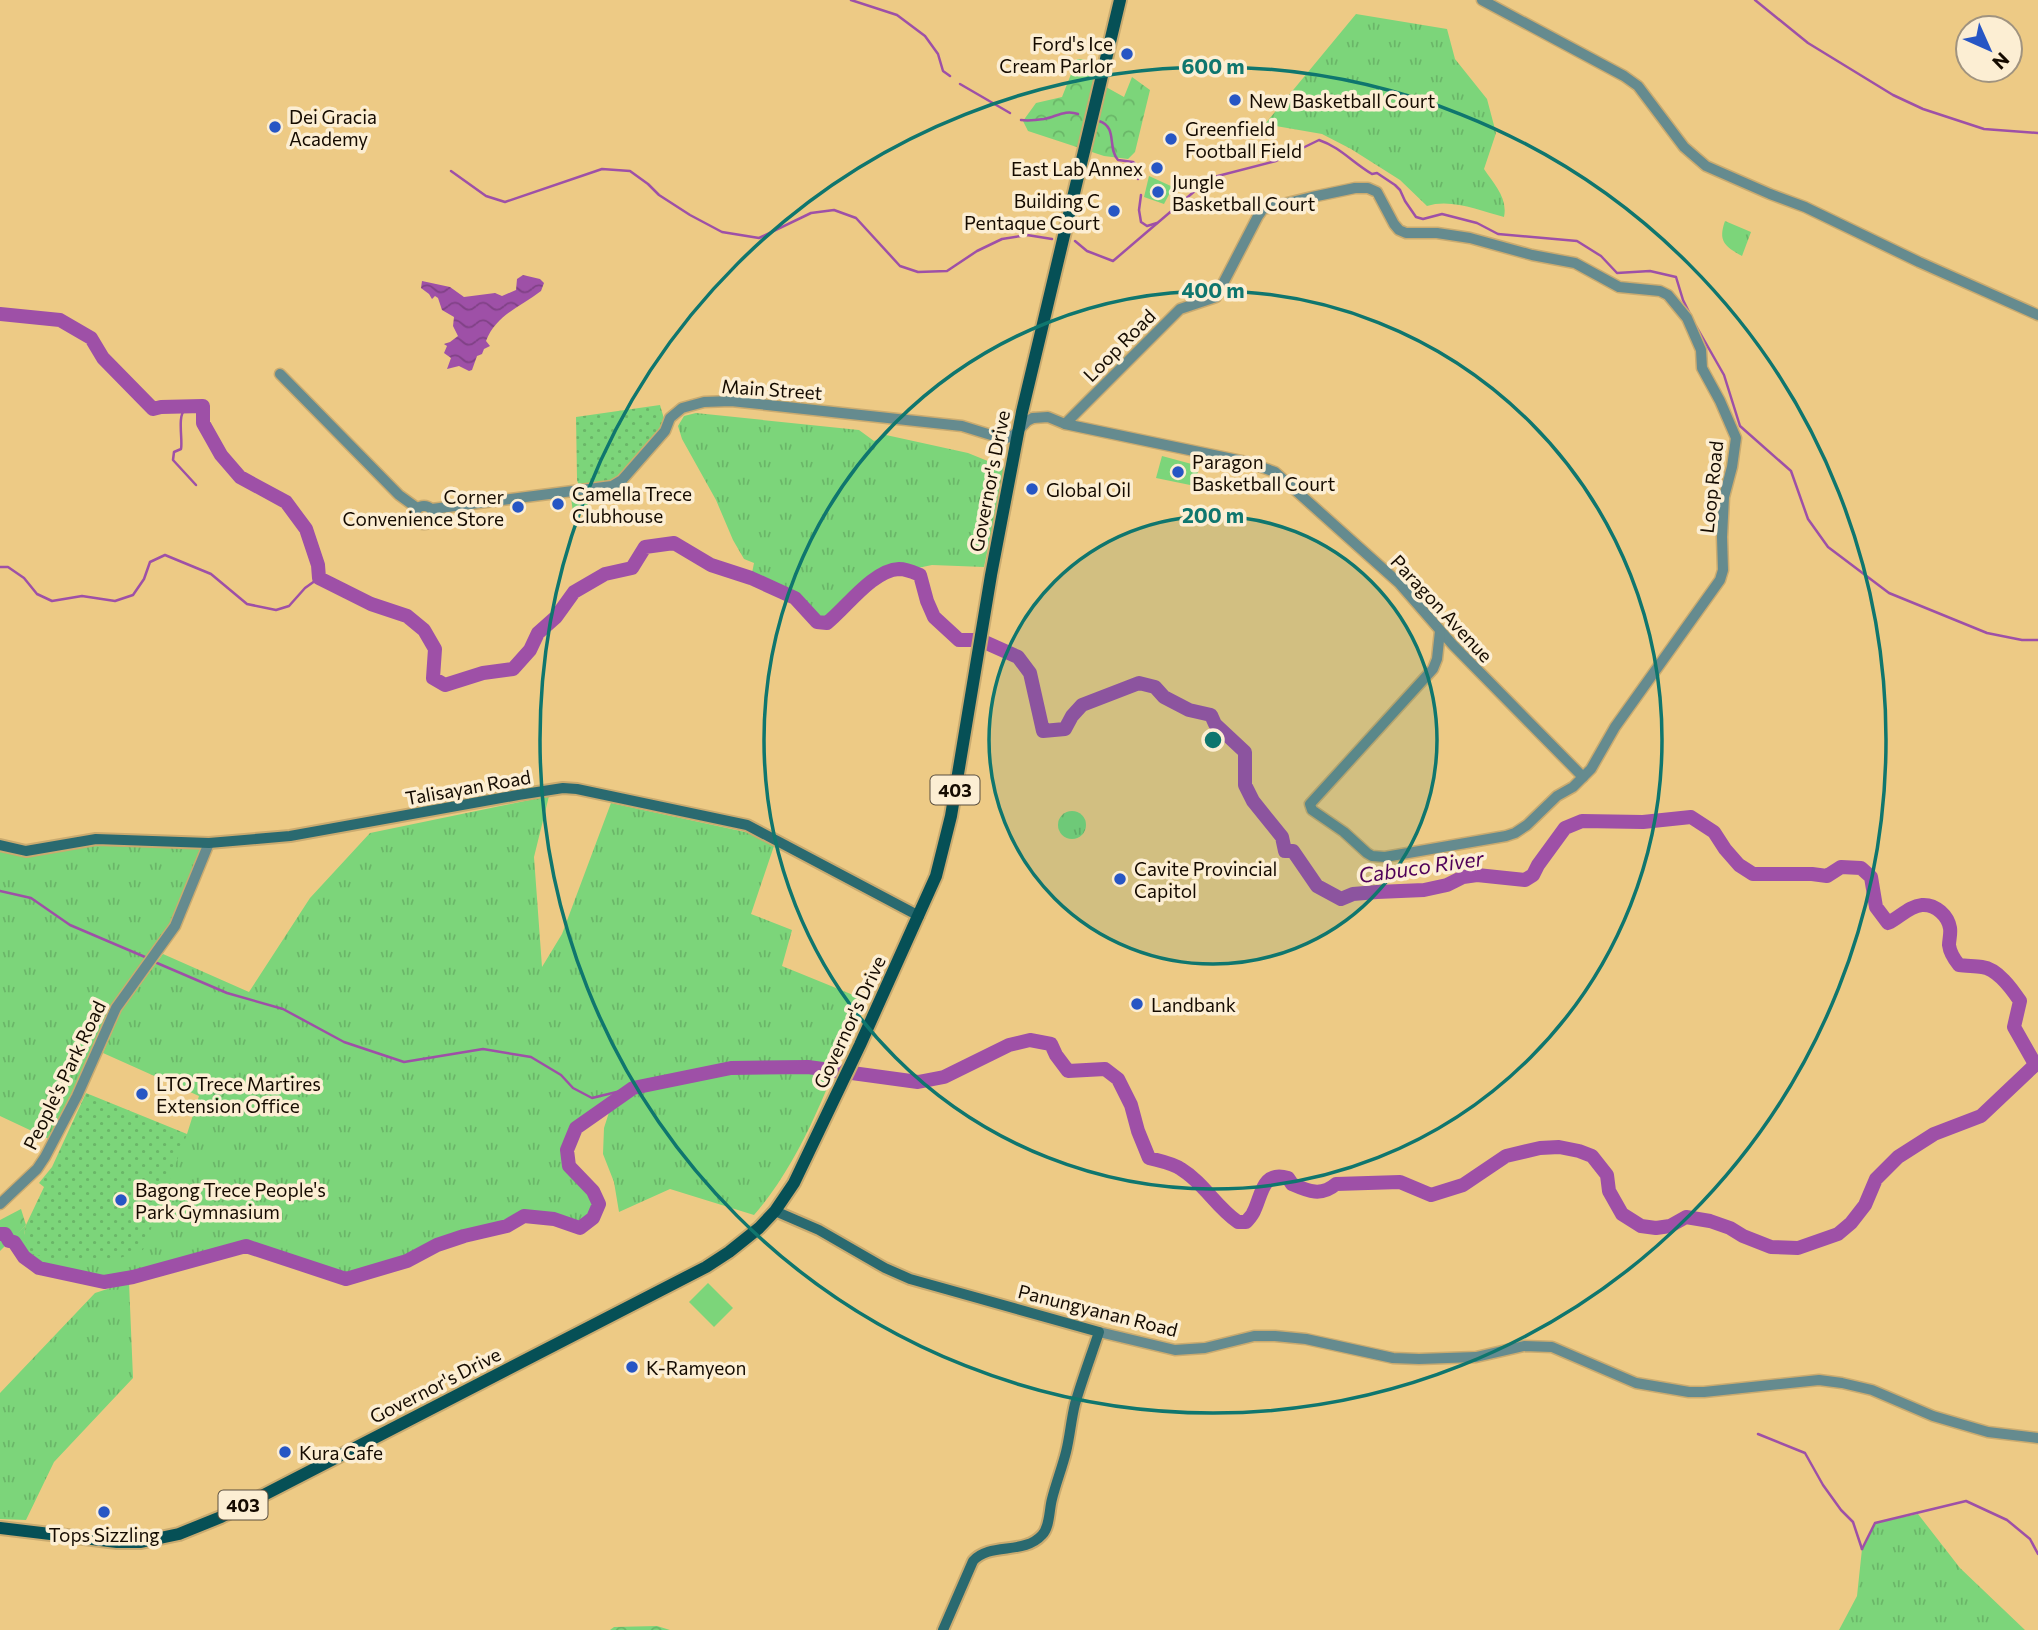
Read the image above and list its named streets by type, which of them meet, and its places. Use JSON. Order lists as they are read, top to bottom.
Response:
{
  "streets": {
    "main road": [
      "Governor's Drive",
      "Talisayan Road",
      "403",
      "Panungyanan Road"
    ],
    "street": [
      "Loop Road",
      "Main Street",
      "Paragon Avenue",
      "People's Park Road"
    ]
  },
  "crossings": [
    ["Loop Road", "Paragon Avenue"],
    ["Governor's Drive", "Talisayan Road"],
    ["Governor's Drive", "Panungyanan Road"],
    ["Talisayan Road", "People's Park Road"]
  ],
  "water": ["Cabuco River"],
  "places": [
    "Ford's Ice Cream Parlor",
    "New Basketball Court",
    "Dei Gracia Academy",
    "Greenfield Football Field",
    "East Lab Annex",
    "Jungle Basketball Court",
    "Building C Pentaque Court",
    "Paragon Basketball Court",
    "Global Oil",
    "Camella Trece Clubhouse",
    "Corner Convenience Store",
    "Cavite Provincial Capitol",
    "Landbank",
    "LTO Trece Martires Extension Office",
    "Bagong Trece People's Park Gymnasium",
    "K-Ramyeon",
    "Kura Cafe",
    "Tops Sizzling"
  ],
  "north": "bottom right",
  "rings": ["600 m", "400 m", "200 m"]
}
